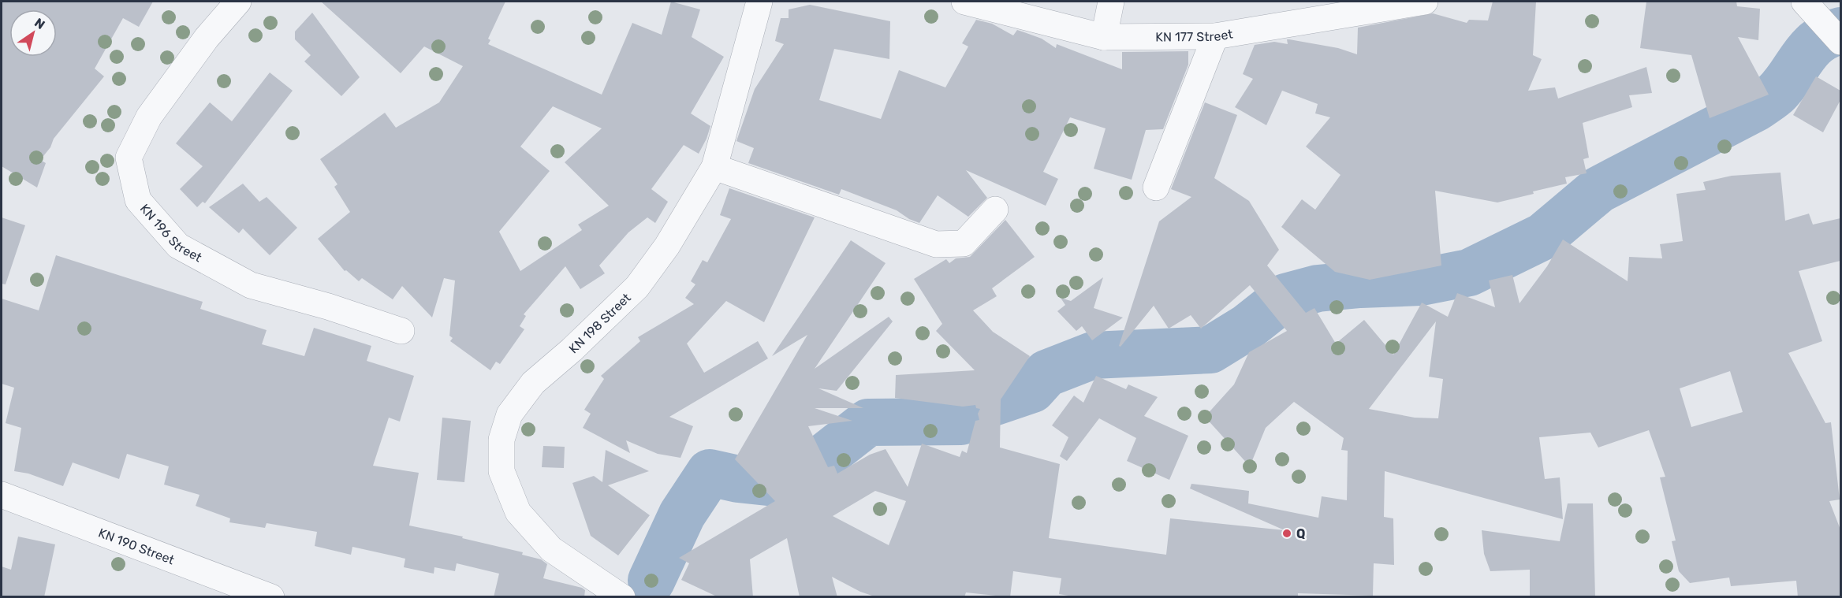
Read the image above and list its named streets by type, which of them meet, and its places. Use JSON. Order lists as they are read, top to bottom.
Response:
{
  "streets": {
    "street": [
      "KN 177 Street",
      "KN 196 Street",
      "KN 198 Street",
      "KN 190 Street"
    ]
  },
  "places": ["Q"],
  "north": "top right"
}
